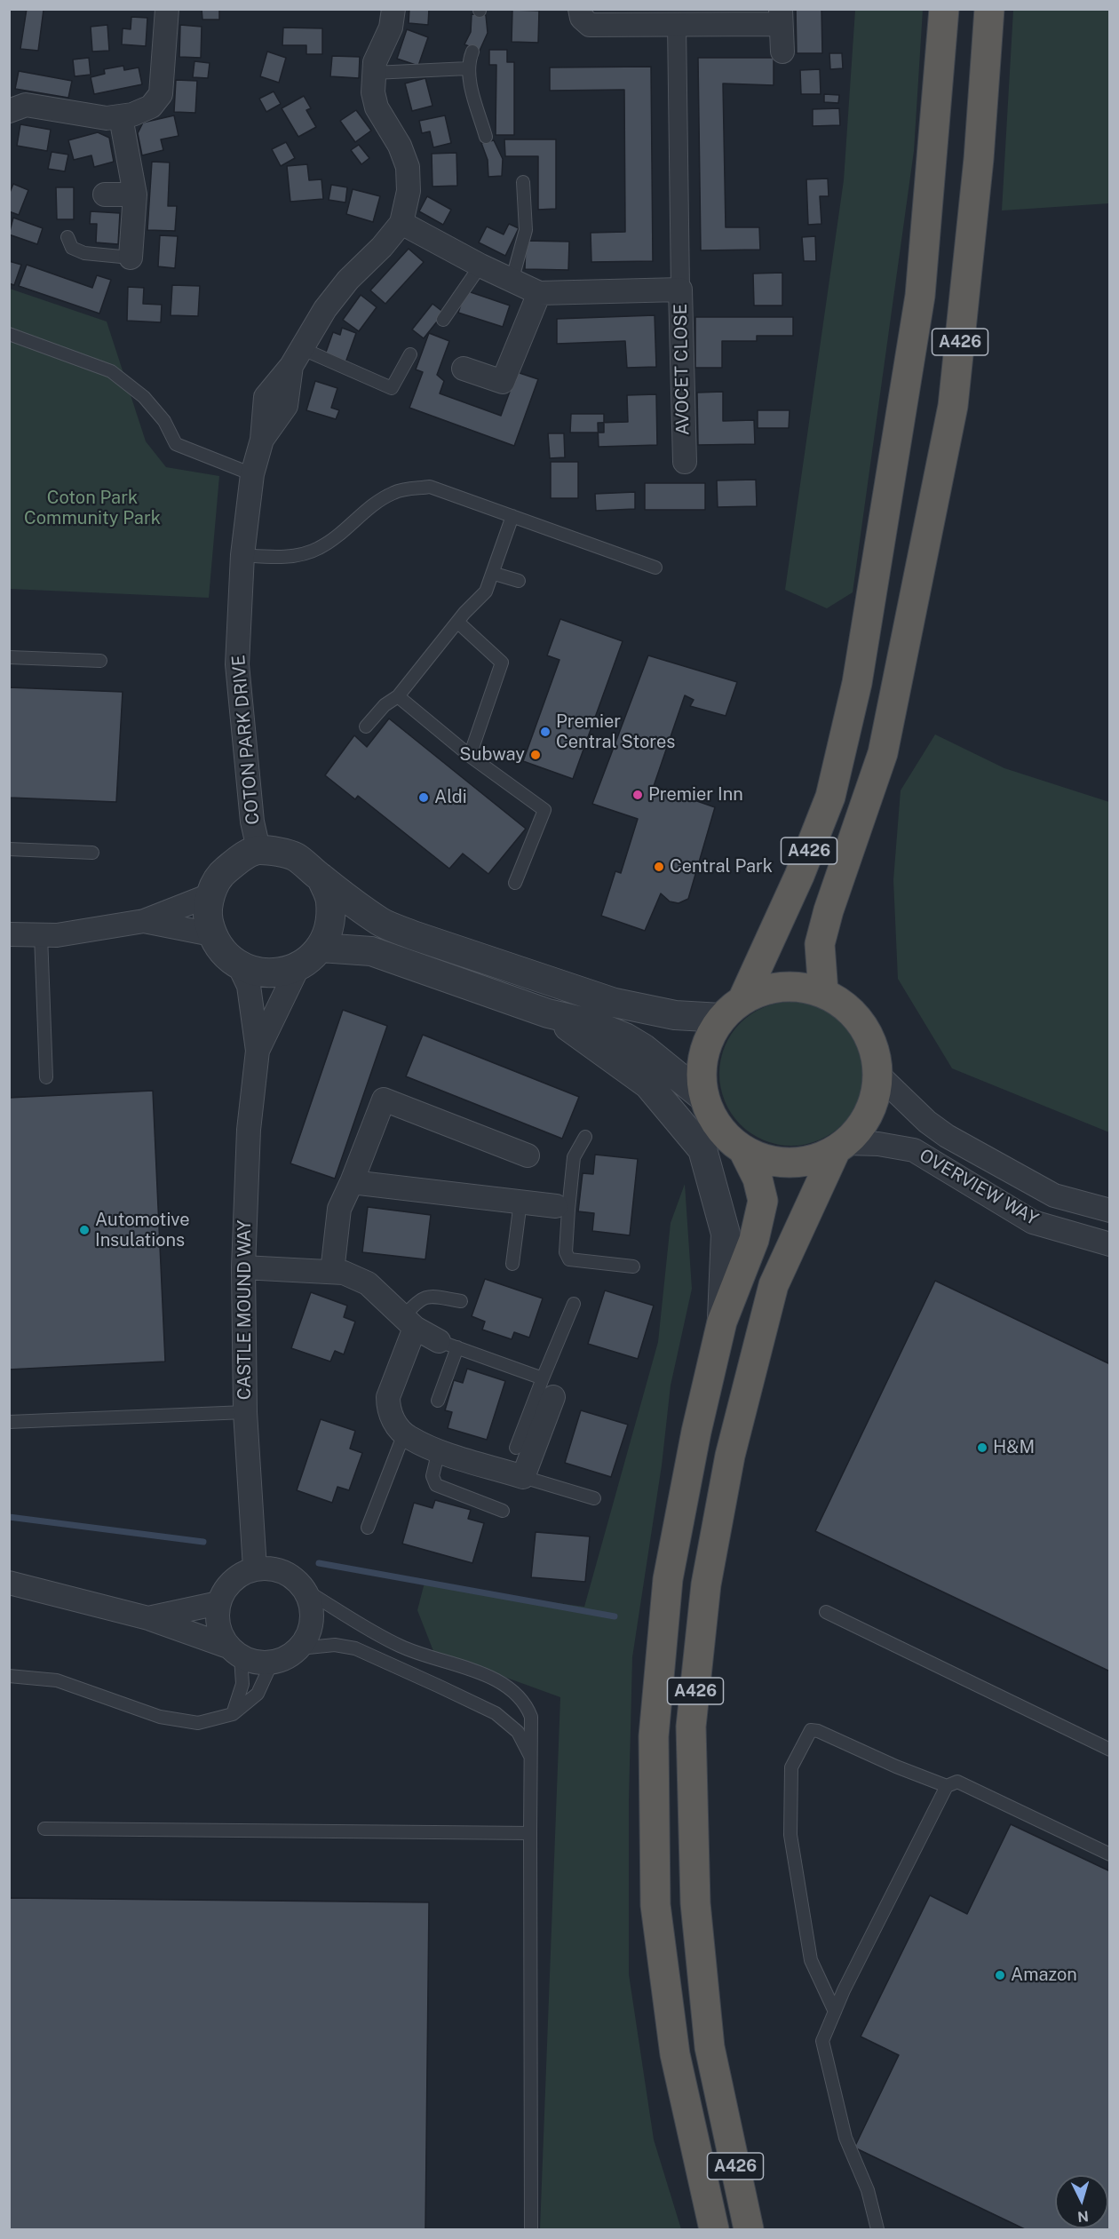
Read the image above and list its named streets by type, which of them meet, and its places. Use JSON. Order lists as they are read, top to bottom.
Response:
{
  "streets": {
    "highway": ["A426"],
    "street": [
      "AVOCET CLOSE",
      "COTON PARK DRIVE",
      "OVERVIEW WAY",
      "CASTLE MOUND WAY"
    ]
  },
  "crossings": [
    ["A426", "OVERVIEW WAY"],
    ["AVOCET CLOSE", "COTON PARK DRIVE"],
    ["COTON PARK DRIVE", "CASTLE MOUND WAY"]
  ],
  "parks": ["Coton Park Community Park"],
  "places": [
    "Premier Central Stores",
    "Subway",
    "Premier Inn",
    "Aldi",
    "Central Park",
    "Automotive Insulations",
    "H&M",
    "Amazon"
  ],
  "north": "bottom"
}
